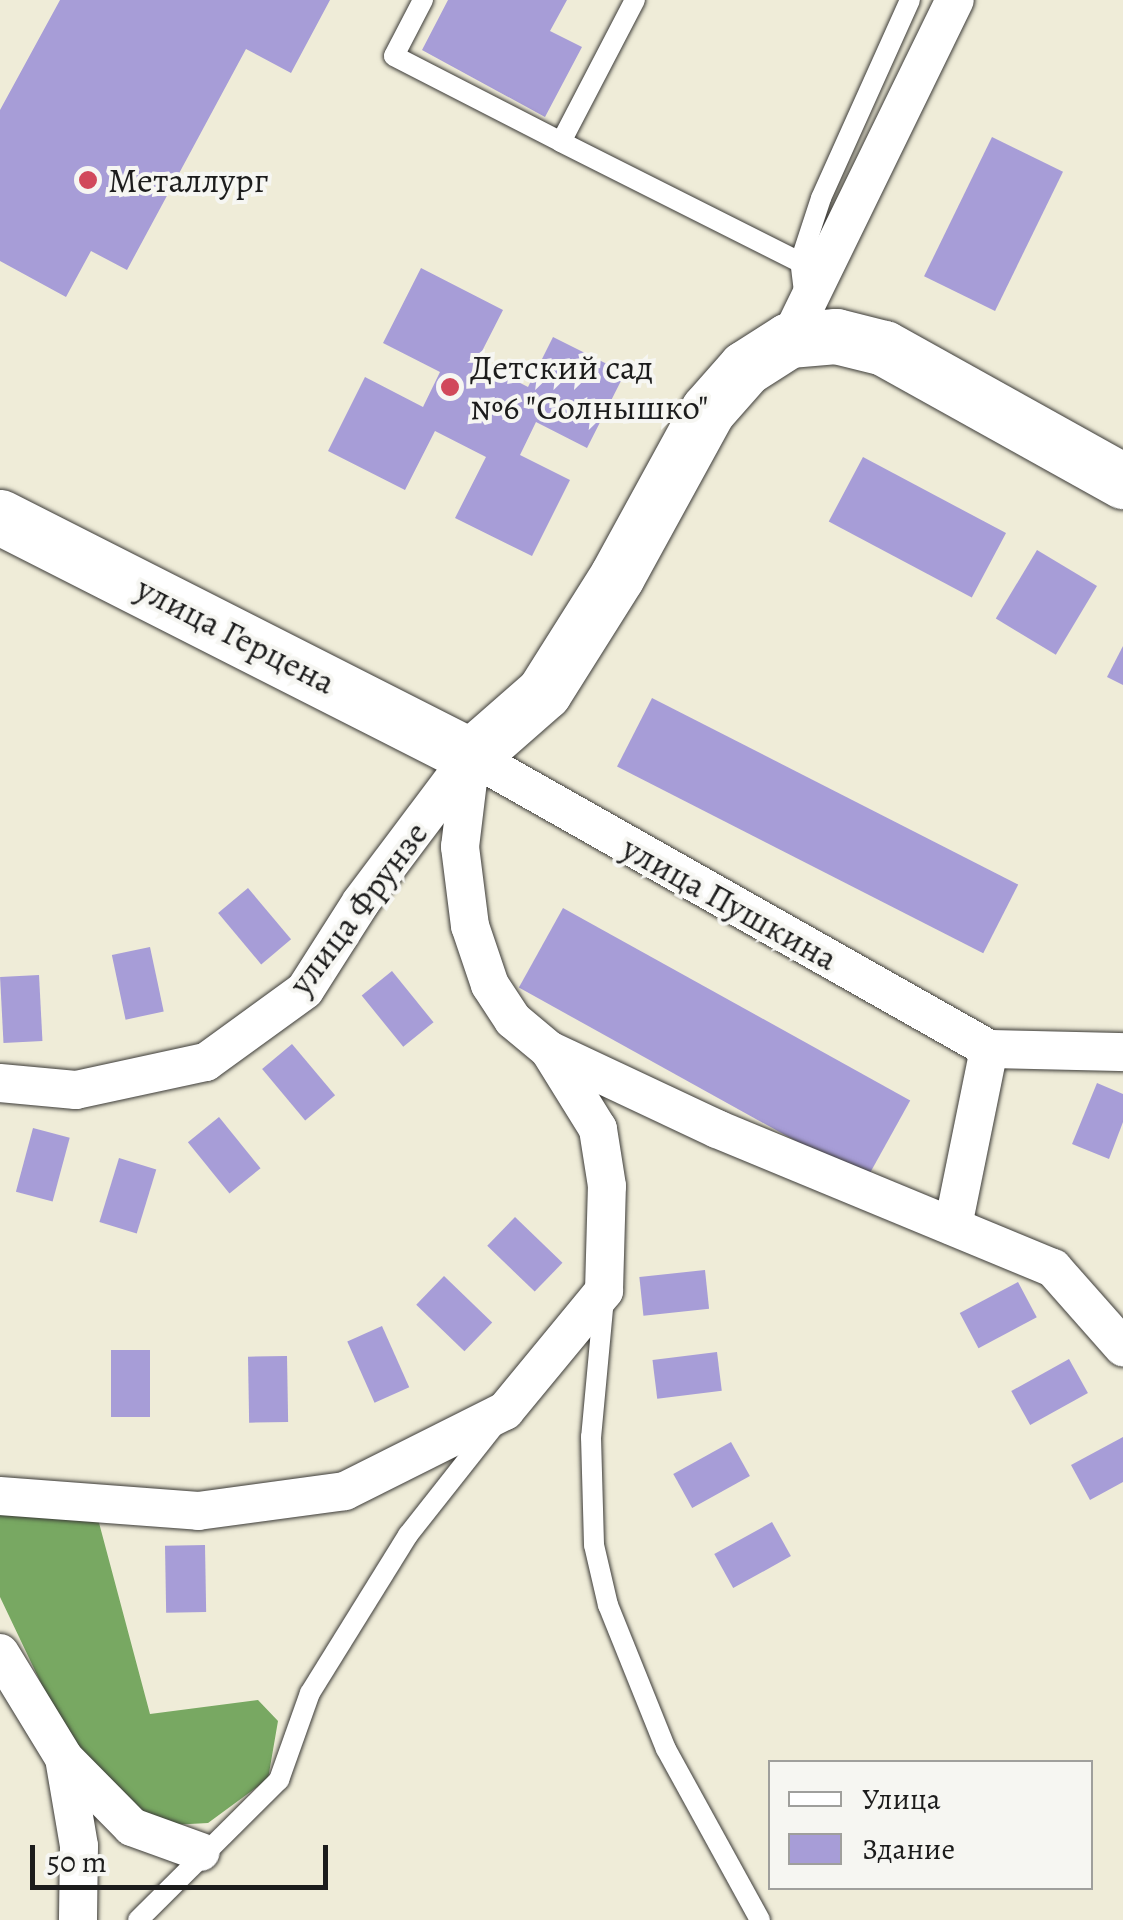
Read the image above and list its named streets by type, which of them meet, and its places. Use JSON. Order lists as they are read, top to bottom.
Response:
{
  "streets": {
    "street": ["улица Герцена", "улица Пушкина", "улица Фрунзе"]
  },
  "crossings": [
    ["улица Герцена", "улица Пушкина"],
    ["улица Герцена", "улица Фрунзе"],
    ["улица Пушкина", "улица Фрунзе"]
  ],
  "places": ["Металлург", "Детский сад №6 \"Солнышко\""],
  "legend": ["Улица", "Здание"],
  "scale_bar": "50 m"
}
